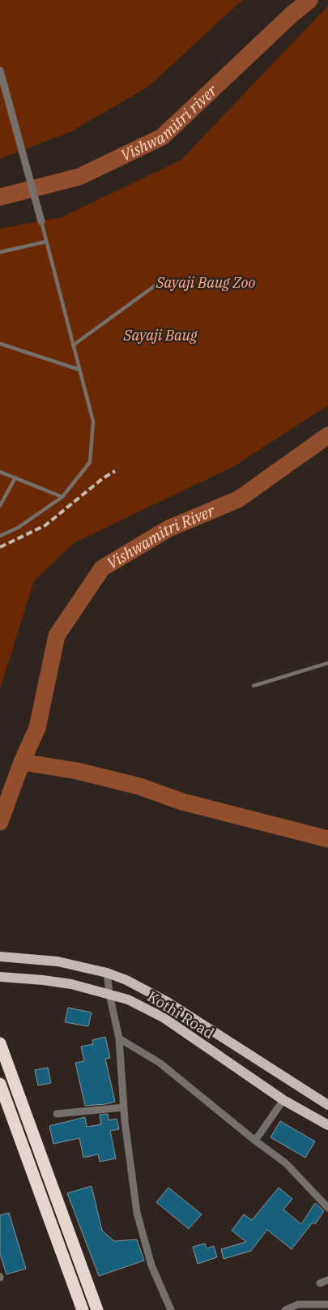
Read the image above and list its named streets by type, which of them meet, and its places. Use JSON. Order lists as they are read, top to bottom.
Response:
{
  "streets": {
    "main road": ["Kothi Road"]
  },
  "water": ["Vishwamitri river", "Vishwamitri River"],
  "parks": ["Sayaji Baug Zoo", "Sayaji Baug"]
}
